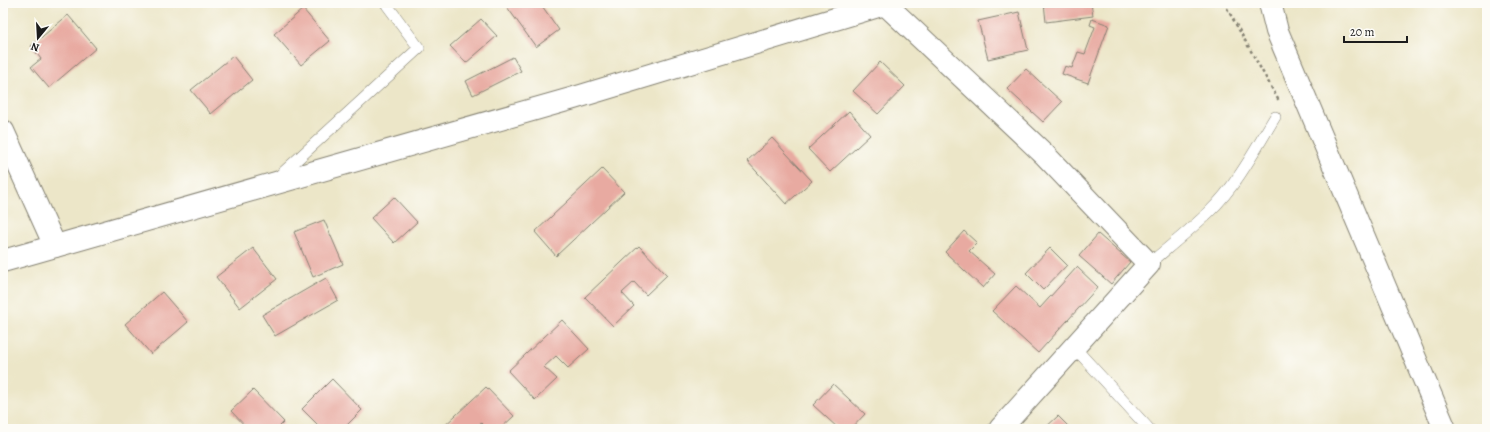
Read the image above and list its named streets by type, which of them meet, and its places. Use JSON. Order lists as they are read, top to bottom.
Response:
{
  "scale_bar": "20 m",
  "north": "bottom"
}
